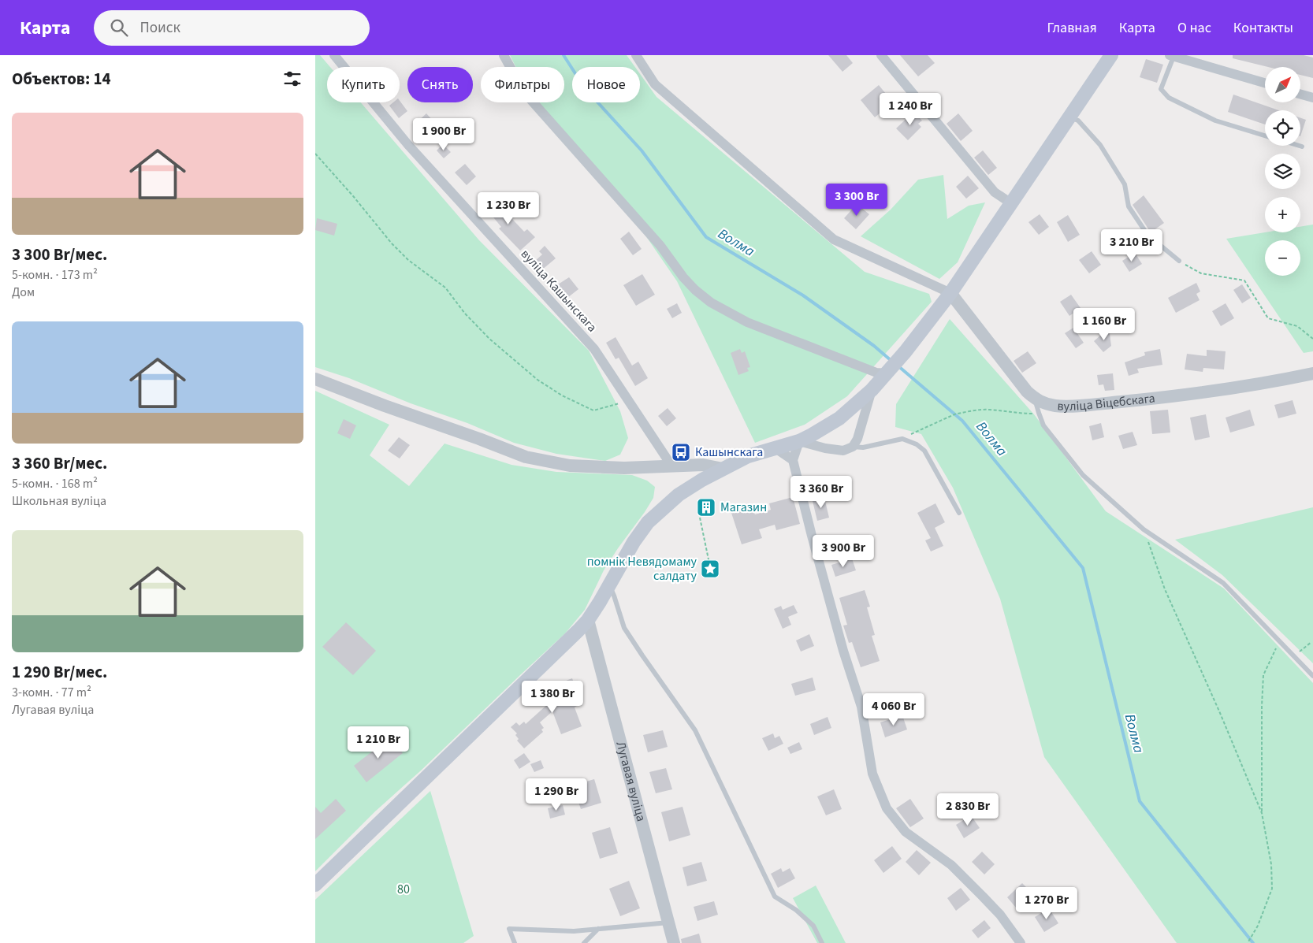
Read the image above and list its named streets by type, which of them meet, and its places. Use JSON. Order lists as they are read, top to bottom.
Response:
{
  "streets": {
    "street": ["вуліца Кашынскага", "вуліца Віцебскага", "Лугавая вуліца"]
  },
  "water": ["Волма"],
  "parks": ["80"],
  "places": {
    "bus stop": ["Кашынскага"],
    "building": ["Магазин"],
    "place": ["помнік Невядомаму салдату"]
  },
  "north": "top right",
  "page": {
    "header": "Карта",
    "search": "Поиск",
    "nav": [
      "Главная",
      "Карта",
      "О нас",
      "Контакты"
    ],
    "heading": "Объектов: 14",
    "map_buttons": ["+", "−"],
    "chip": [
      "Купить",
      "Снять",
      "Фильтры",
      "Новое"
    ],
    "price": [
      "1 240 Br",
      "1 900 Br",
      "3 300 Br",
      "1 230 Br",
      "3 210 Br",
      "1 160 Br",
      "3 360 Br",
      "3 900 Br",
      "1 380 Br",
      "4 060 Br",
      "1 210 Br",
      "1 290 Br",
      "2 830 Br",
      "1 270 Br"
    ],
    "list": [
      {
        "name": "3 300 Br/мес.",
        "note": "5-комн. · 173 m² · Дом"
      },
      {
        "name": "3 360 Br/мес.",
        "note": "5-комн. · 168 m² · Школьная вуліца"
      },
      {
        "name": "1 290 Br/мес.",
        "note": "3-комн. · 77 m² · Лугавая вуліца"
      }
    ]
  }
}
